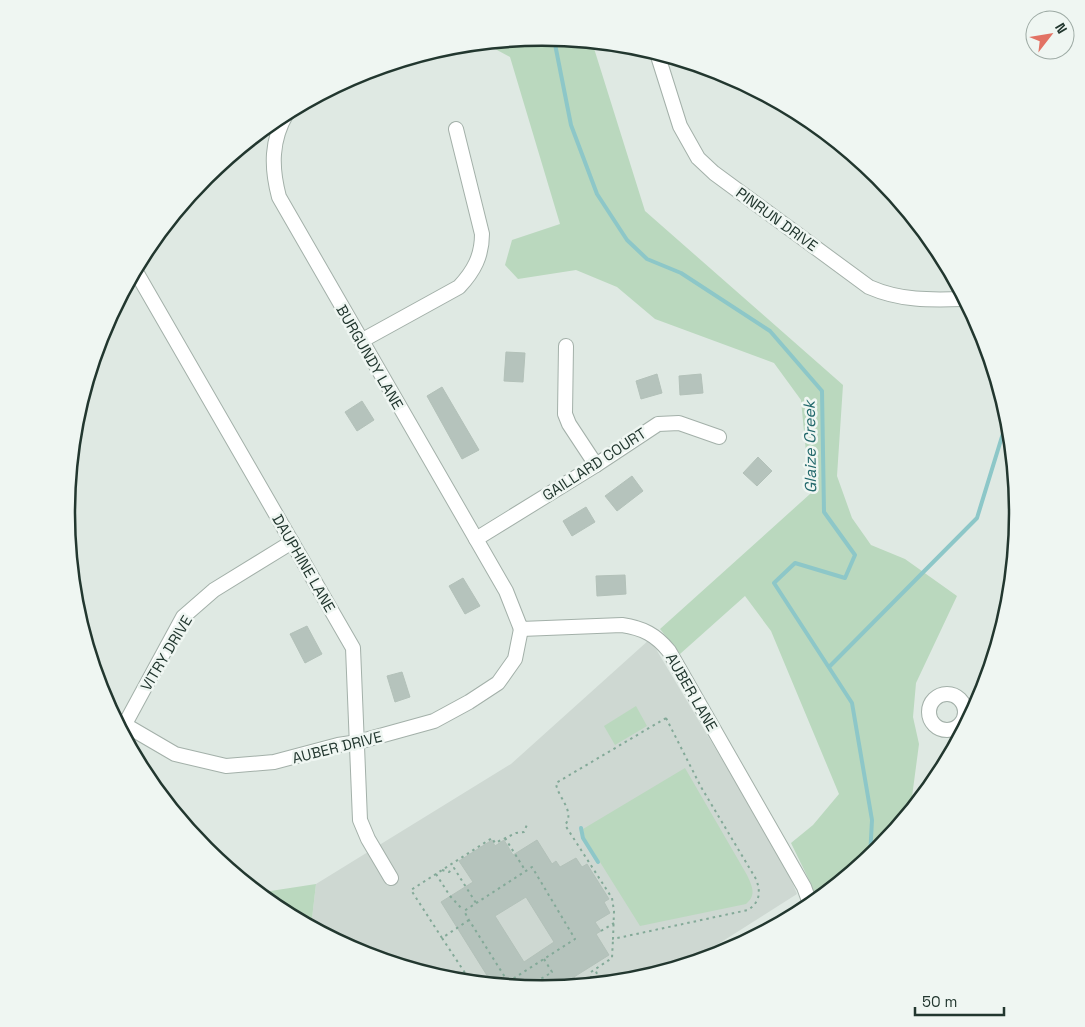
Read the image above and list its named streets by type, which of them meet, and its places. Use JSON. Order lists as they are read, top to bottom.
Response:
{
  "streets": {
    "street": [
      "PINRUN DRIVE",
      "BURGUNDY LANE",
      "GAILLARD COURT",
      "DAUPHINE LANE",
      "VITRY DRIVE",
      "AUBER LANE",
      "AUBER DRIVE"
    ]
  },
  "crossings": [
    ["BURGUNDY LANE", "GAILLARD COURT"],
    ["BURGUNDY LANE", "AUBER LANE"],
    ["BURGUNDY LANE", "AUBER DRIVE"],
    ["DAUPHINE LANE", "VITRY DRIVE"],
    ["DAUPHINE LANE", "AUBER DRIVE"],
    ["AUBER LANE", "AUBER DRIVE"]
  ],
  "water": ["Glaize Creek"],
  "scale_bar": "50 m",
  "north": "top right"
}
